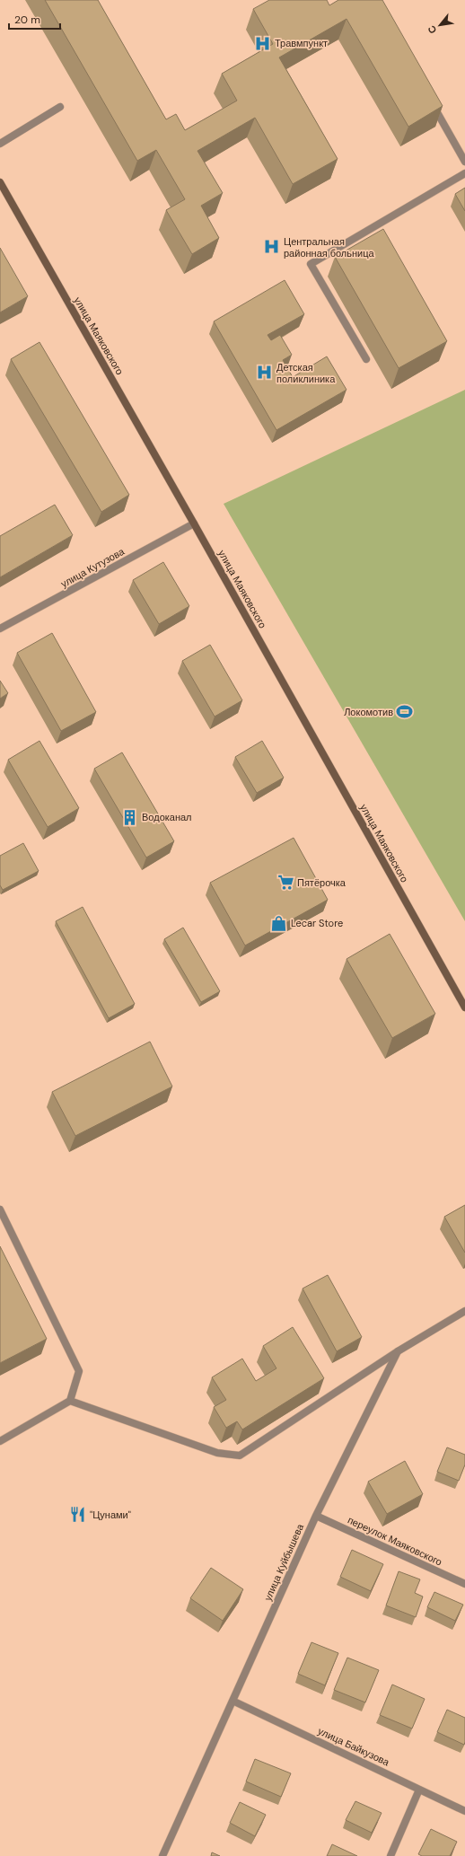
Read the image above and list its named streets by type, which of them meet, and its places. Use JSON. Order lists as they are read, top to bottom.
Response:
{
  "streets": {
    "main road": ["улица Маяковского"],
    "street": [
      "улица Кутузова",
      "переулок Маяковского",
      "улица Куйбышева",
      "улица Байкузова"
    ]
  },
  "crossings": [
    ["улица Маяковского", "улица Кутузова"],
    ["переулок Маяковского", "улица Куйбышева"],
    ["улица Куйбышева", "улица Байкузова"]
  ],
  "places": {
    "hospital": ["Травмпункт", "Центральная районная больница", "Детская поликлиника"],
    "sports": ["Локомотив"],
    "building": ["Водоканал"],
    "supermarket": ["Пятёрочка"],
    "shop": ["Lecar Store"],
    "restaurant": ["\"Цунами\""]
  },
  "scale_bar": "20 m",
  "north": "bottom left"
}
